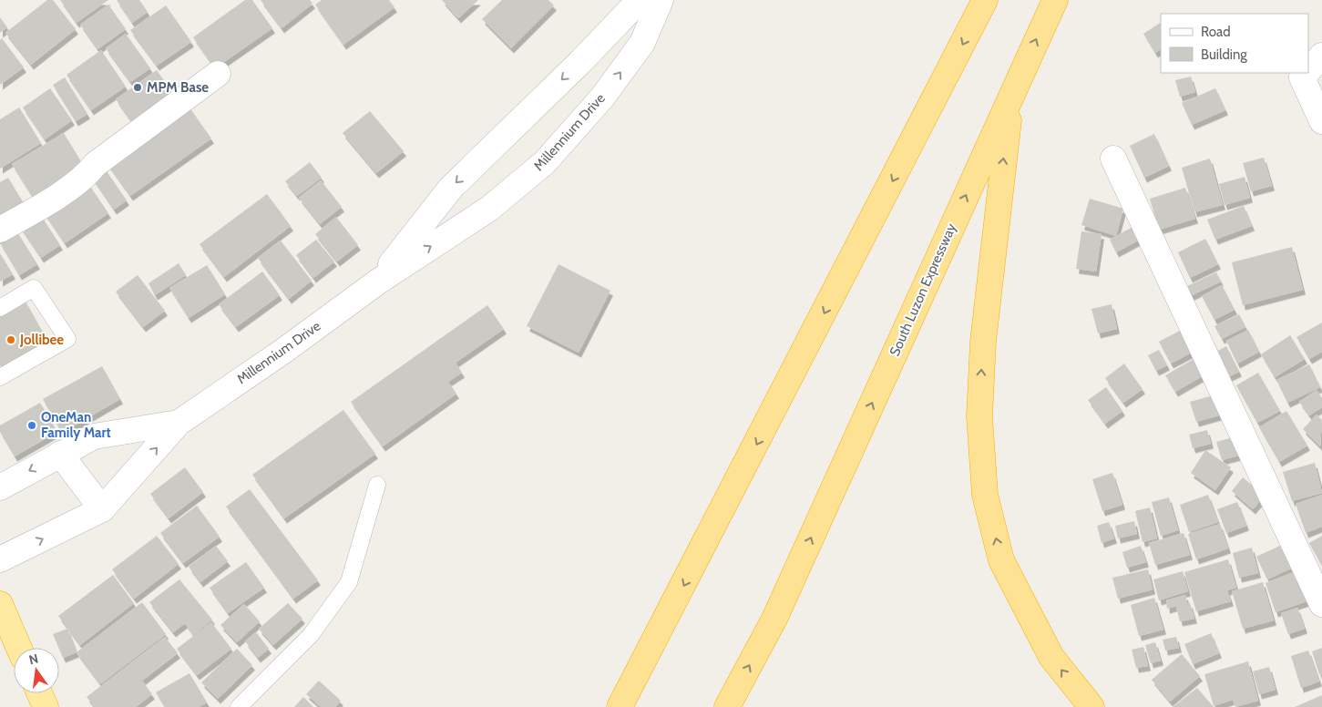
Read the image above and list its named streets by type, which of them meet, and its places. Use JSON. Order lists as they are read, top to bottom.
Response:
{
  "streets": {
    "highway": ["South Luzon Expressway"],
    "street": ["Millennium Drive"]
  },
  "places": ["MPM Base", "Jollibee", "OneMan Family Mart"],
  "legend": ["Road", "Building"],
  "north": "top"
}
